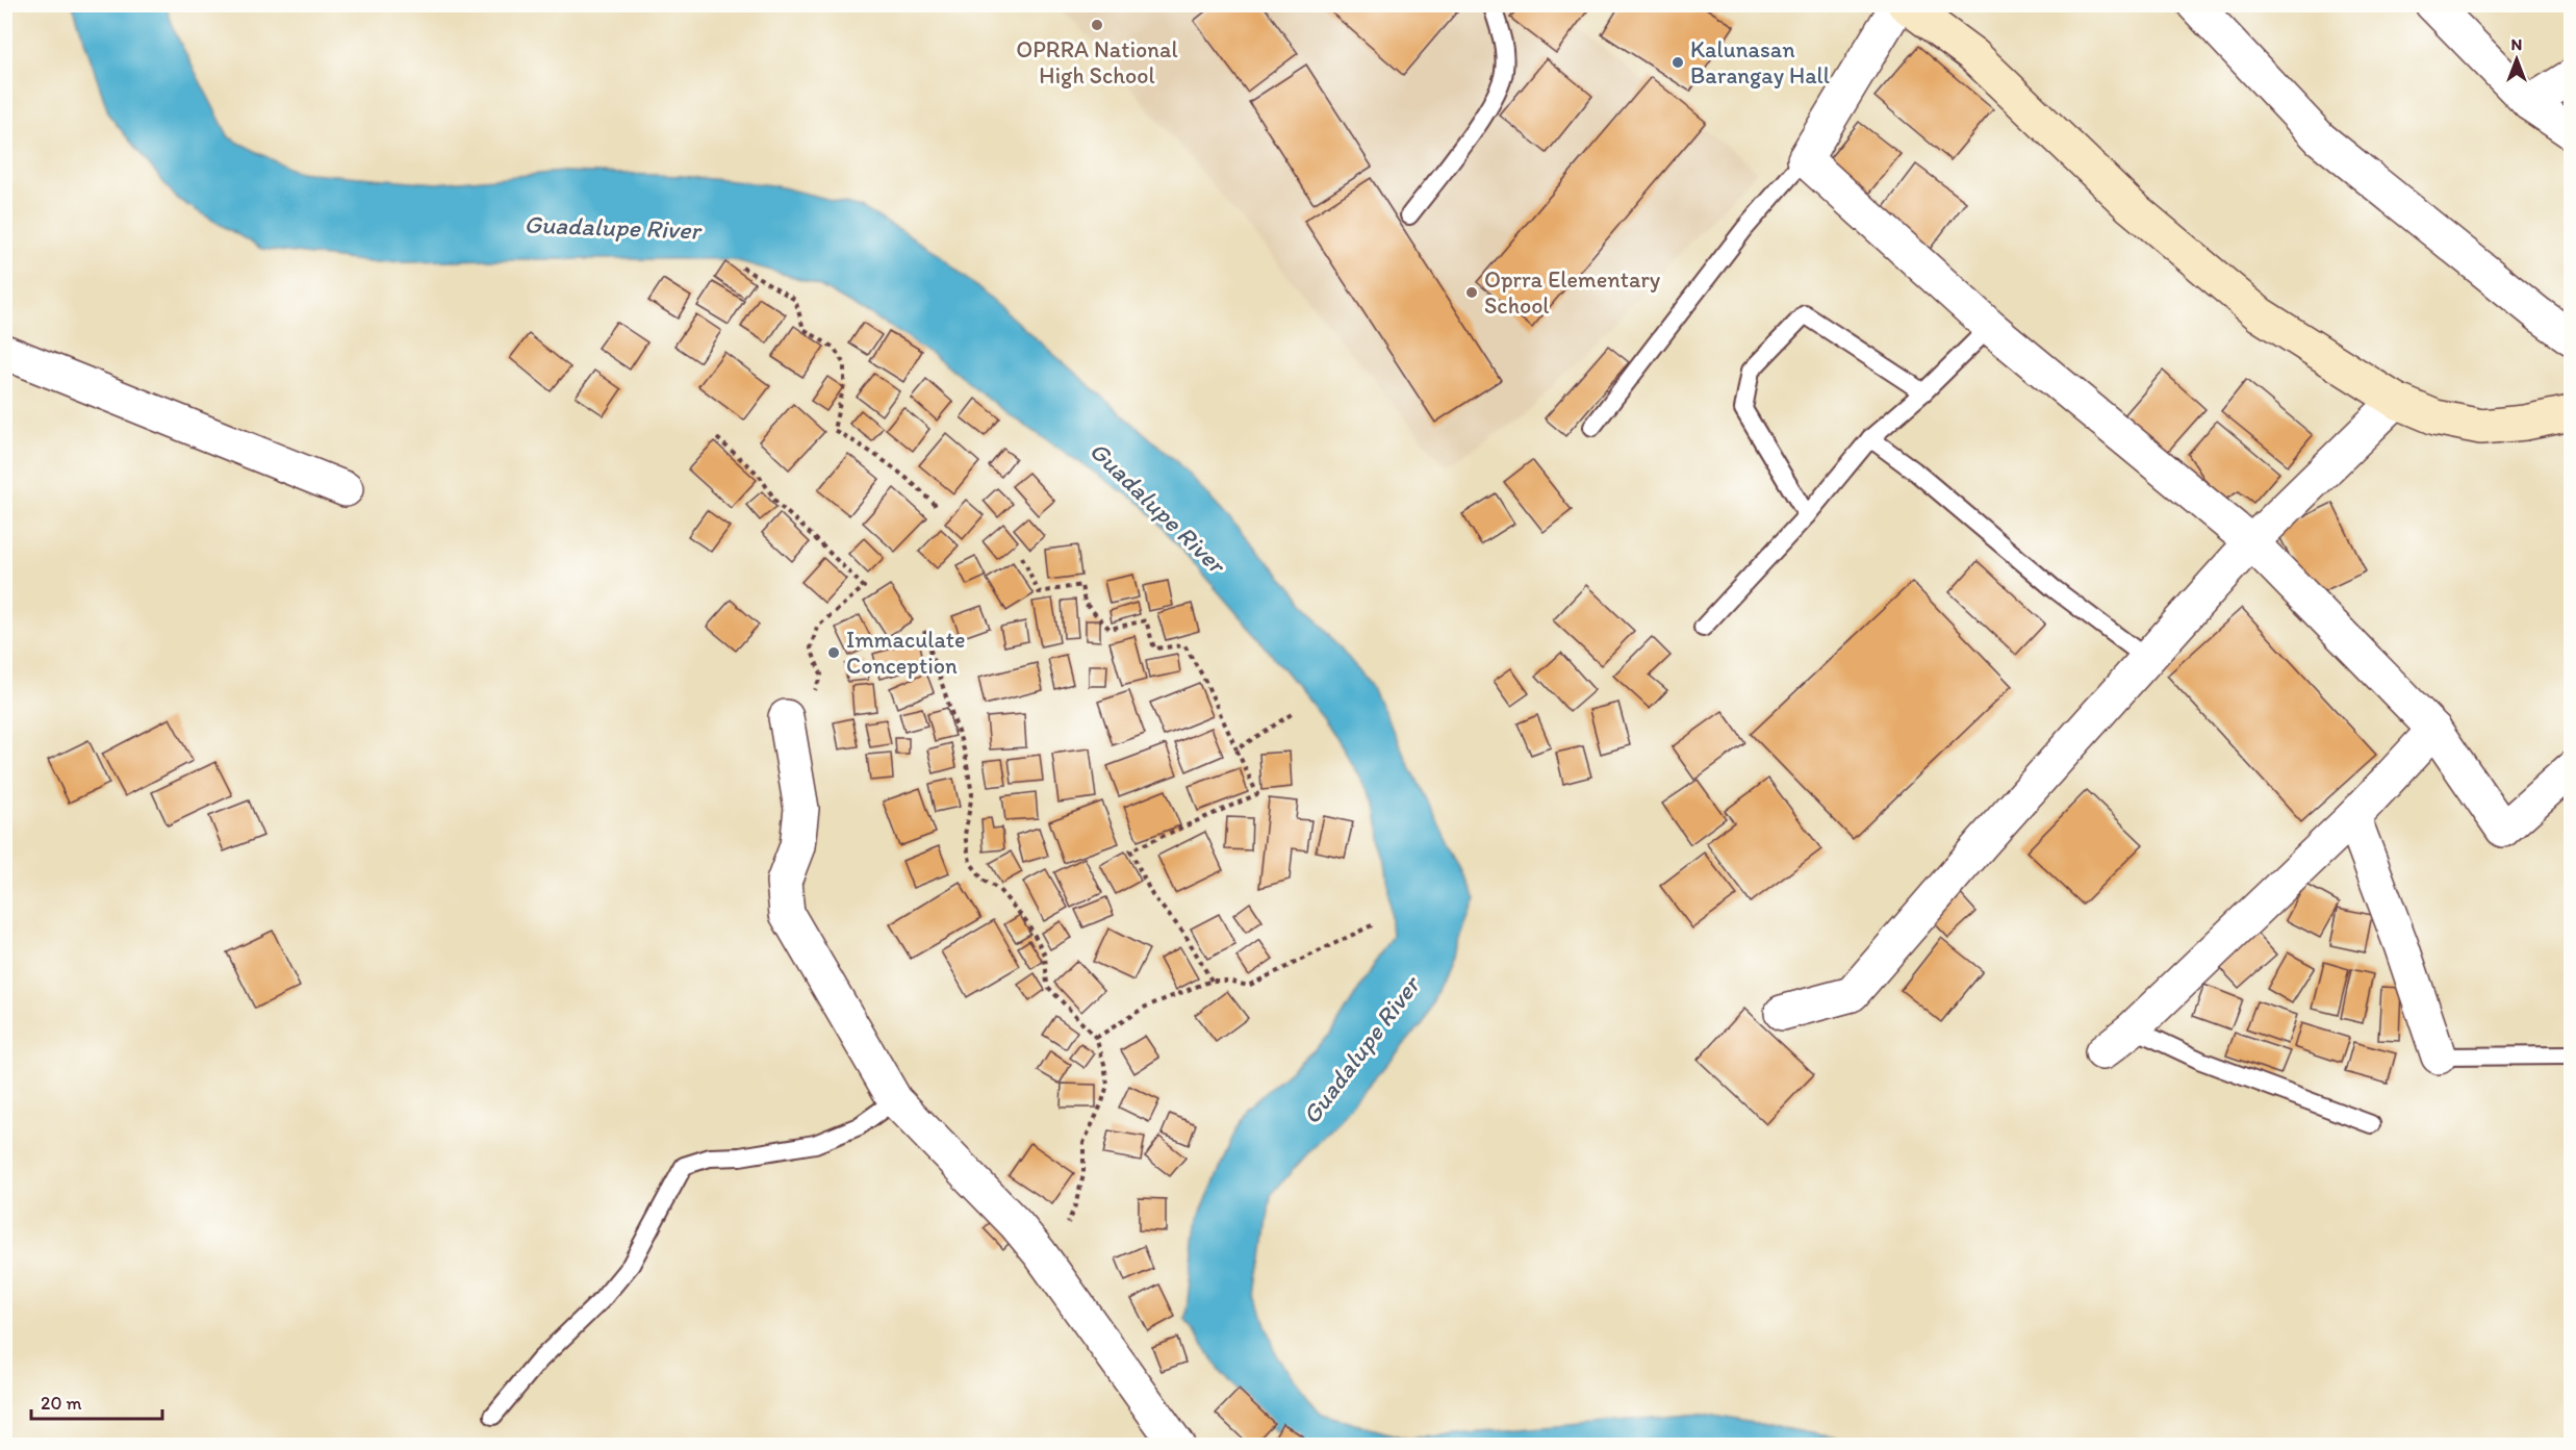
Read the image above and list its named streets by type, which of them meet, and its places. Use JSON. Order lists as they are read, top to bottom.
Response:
{
  "water": ["Guadalupe River"],
  "places": [
    "OPRRA National High School",
    "Kalunasan Barangay Hall",
    "Oprra Elementary School",
    "Immaculate Conception"
  ],
  "scale_bar": "20 m",
  "north": "top"
}
